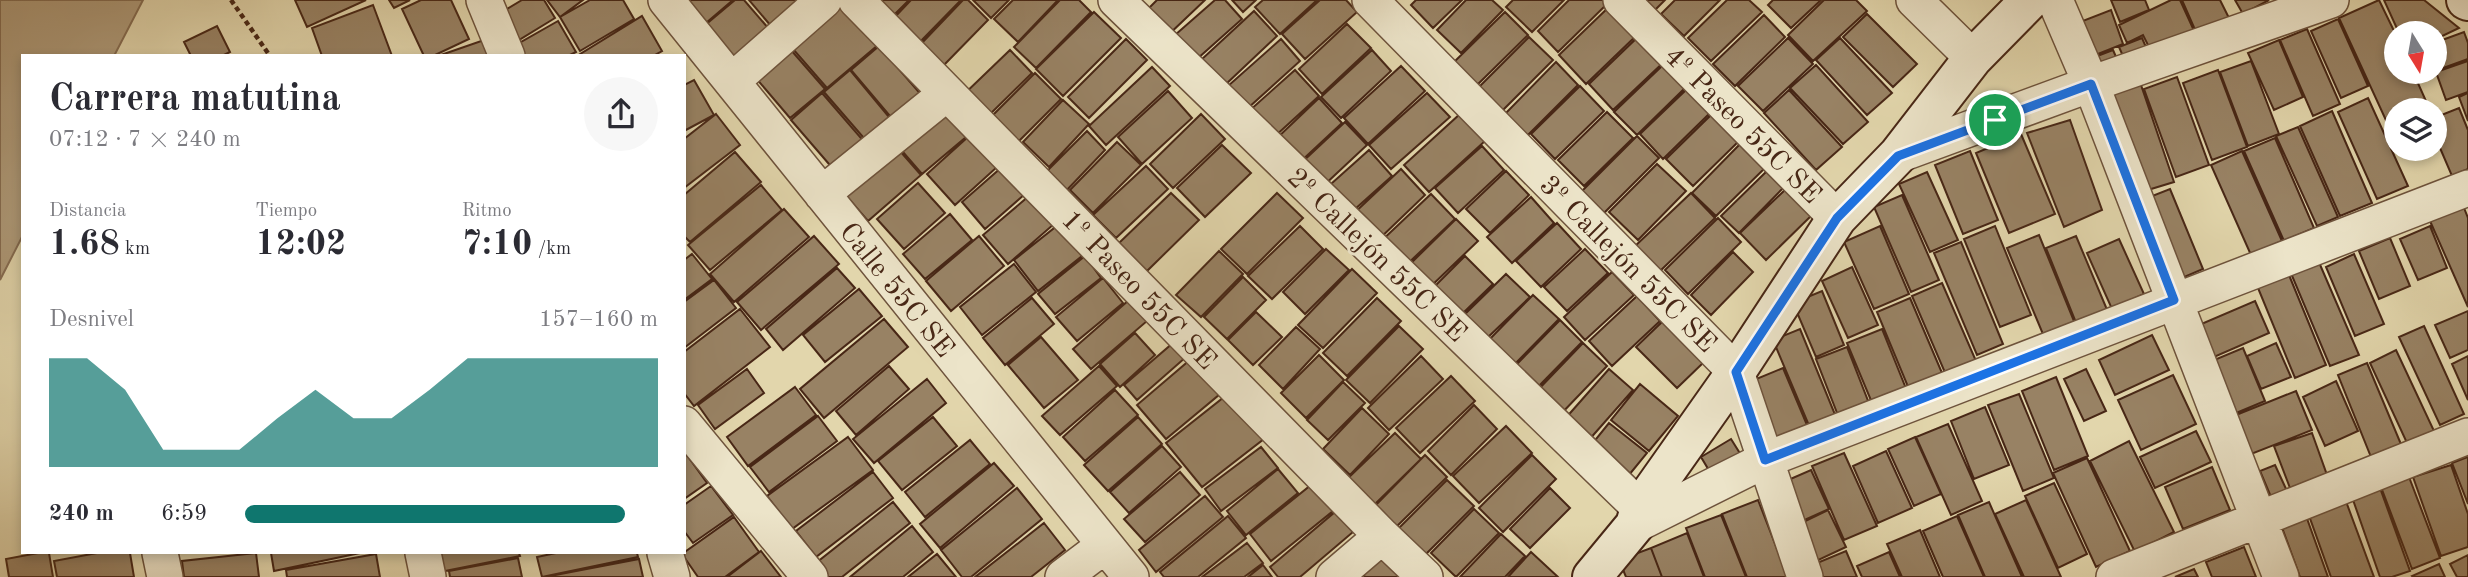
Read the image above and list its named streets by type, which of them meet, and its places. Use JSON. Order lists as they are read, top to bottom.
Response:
{
  "streets": {
    "street": [
      "4º Paseo 55C SE",
      "2º Callejón 55C SE",
      "3º Callejón 55C SE",
      "Calle 55C SE",
      "1º Paseo 55C SE"
    ]
  },
  "north": "bottom",
  "page": {
    "heading": ["Carrera matutina", "07:12 · 7 × 240 m"],
    "stats": [
      ["Distancia", "1.68 km"],
      ["Tiempo", "12:02"],
      ["Ritmo", "7:10 /km"]
    ],
    "chart": ["Desnivel", "157–160 m"],
    "list": [
      {
        "name": "240 m",
        "note": "6:59"
      }
    ]
  }
}
